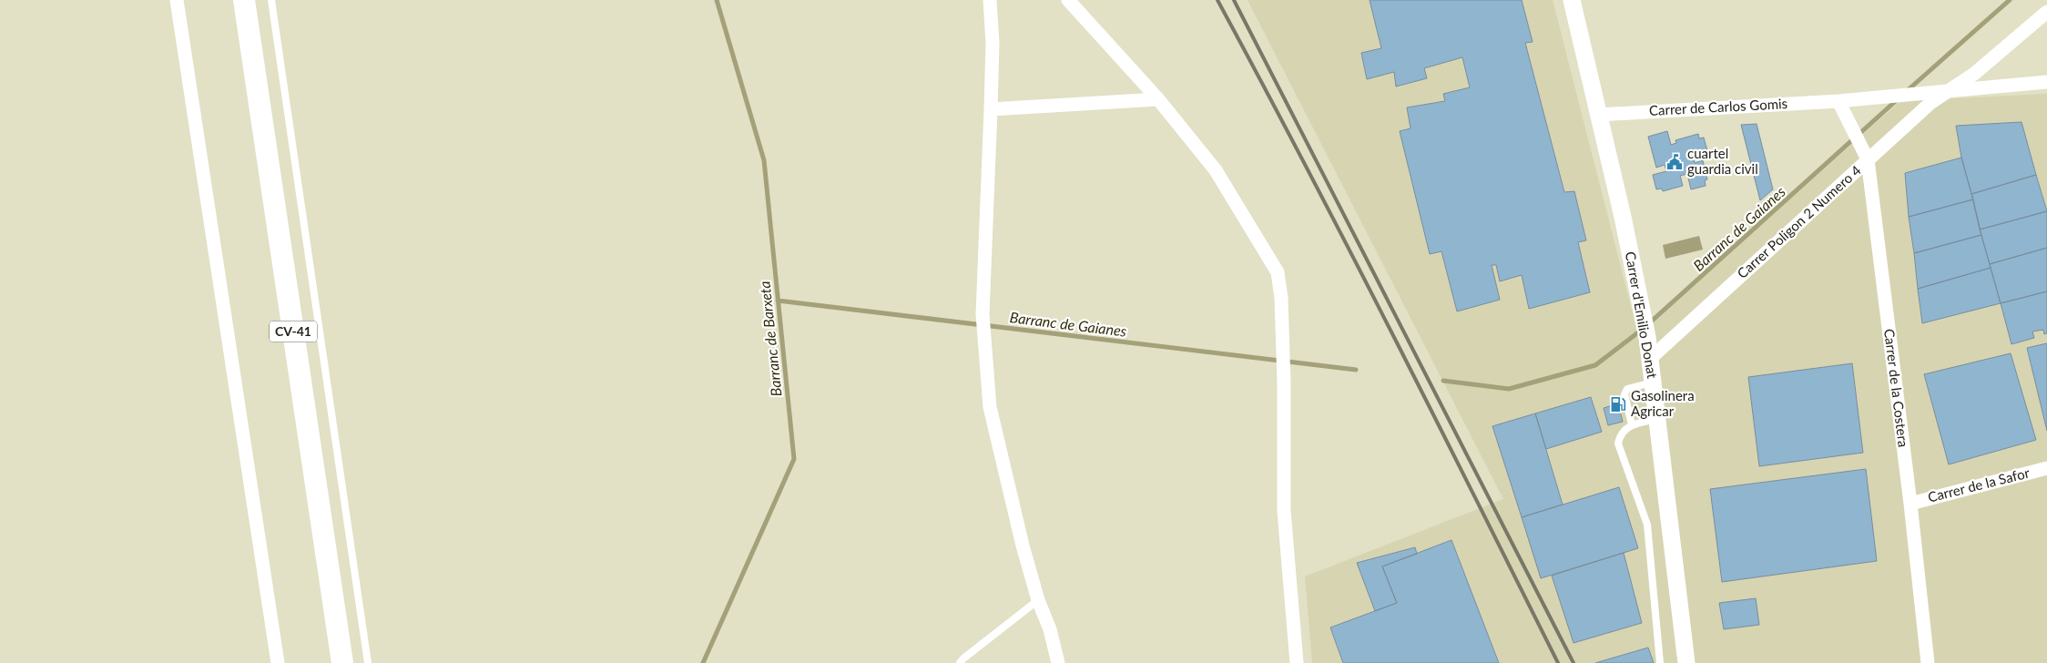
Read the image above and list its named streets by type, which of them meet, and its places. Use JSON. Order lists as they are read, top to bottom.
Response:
{
  "streets": {
    "main road": ["CV-41"],
    "street": [
      "Carrer de Carlos Gomis",
      "Carrer Poligon 2 Numero 4",
      "Carrer d'Emilio Donat",
      "Carrer de la Costera",
      "Carrer de la Safor"
    ]
  },
  "crossings": [
    ["Carrer de Carlos Gomis", "Carrer Poligon 2 Numero 4"],
    ["Carrer de Carlos Gomis", "Carrer d'Emilio Donat"],
    ["Carrer de Carlos Gomis", "Carrer de la Costera"],
    ["Carrer Poligon 2 Numero 4", "Carrer d'Emilio Donat"],
    ["Carrer Poligon 2 Numero 4", "Carrer de la Costera"],
    ["Carrer de la Costera", "Carrer de la Safor"]
  ],
  "water": ["Barranc de Gaianes", "Barranc de Barxeta"],
  "places": {
    "public building": ["cuartel guardia civil"],
    "fuel station": ["Gasolinera Agricar"]
  }
}
